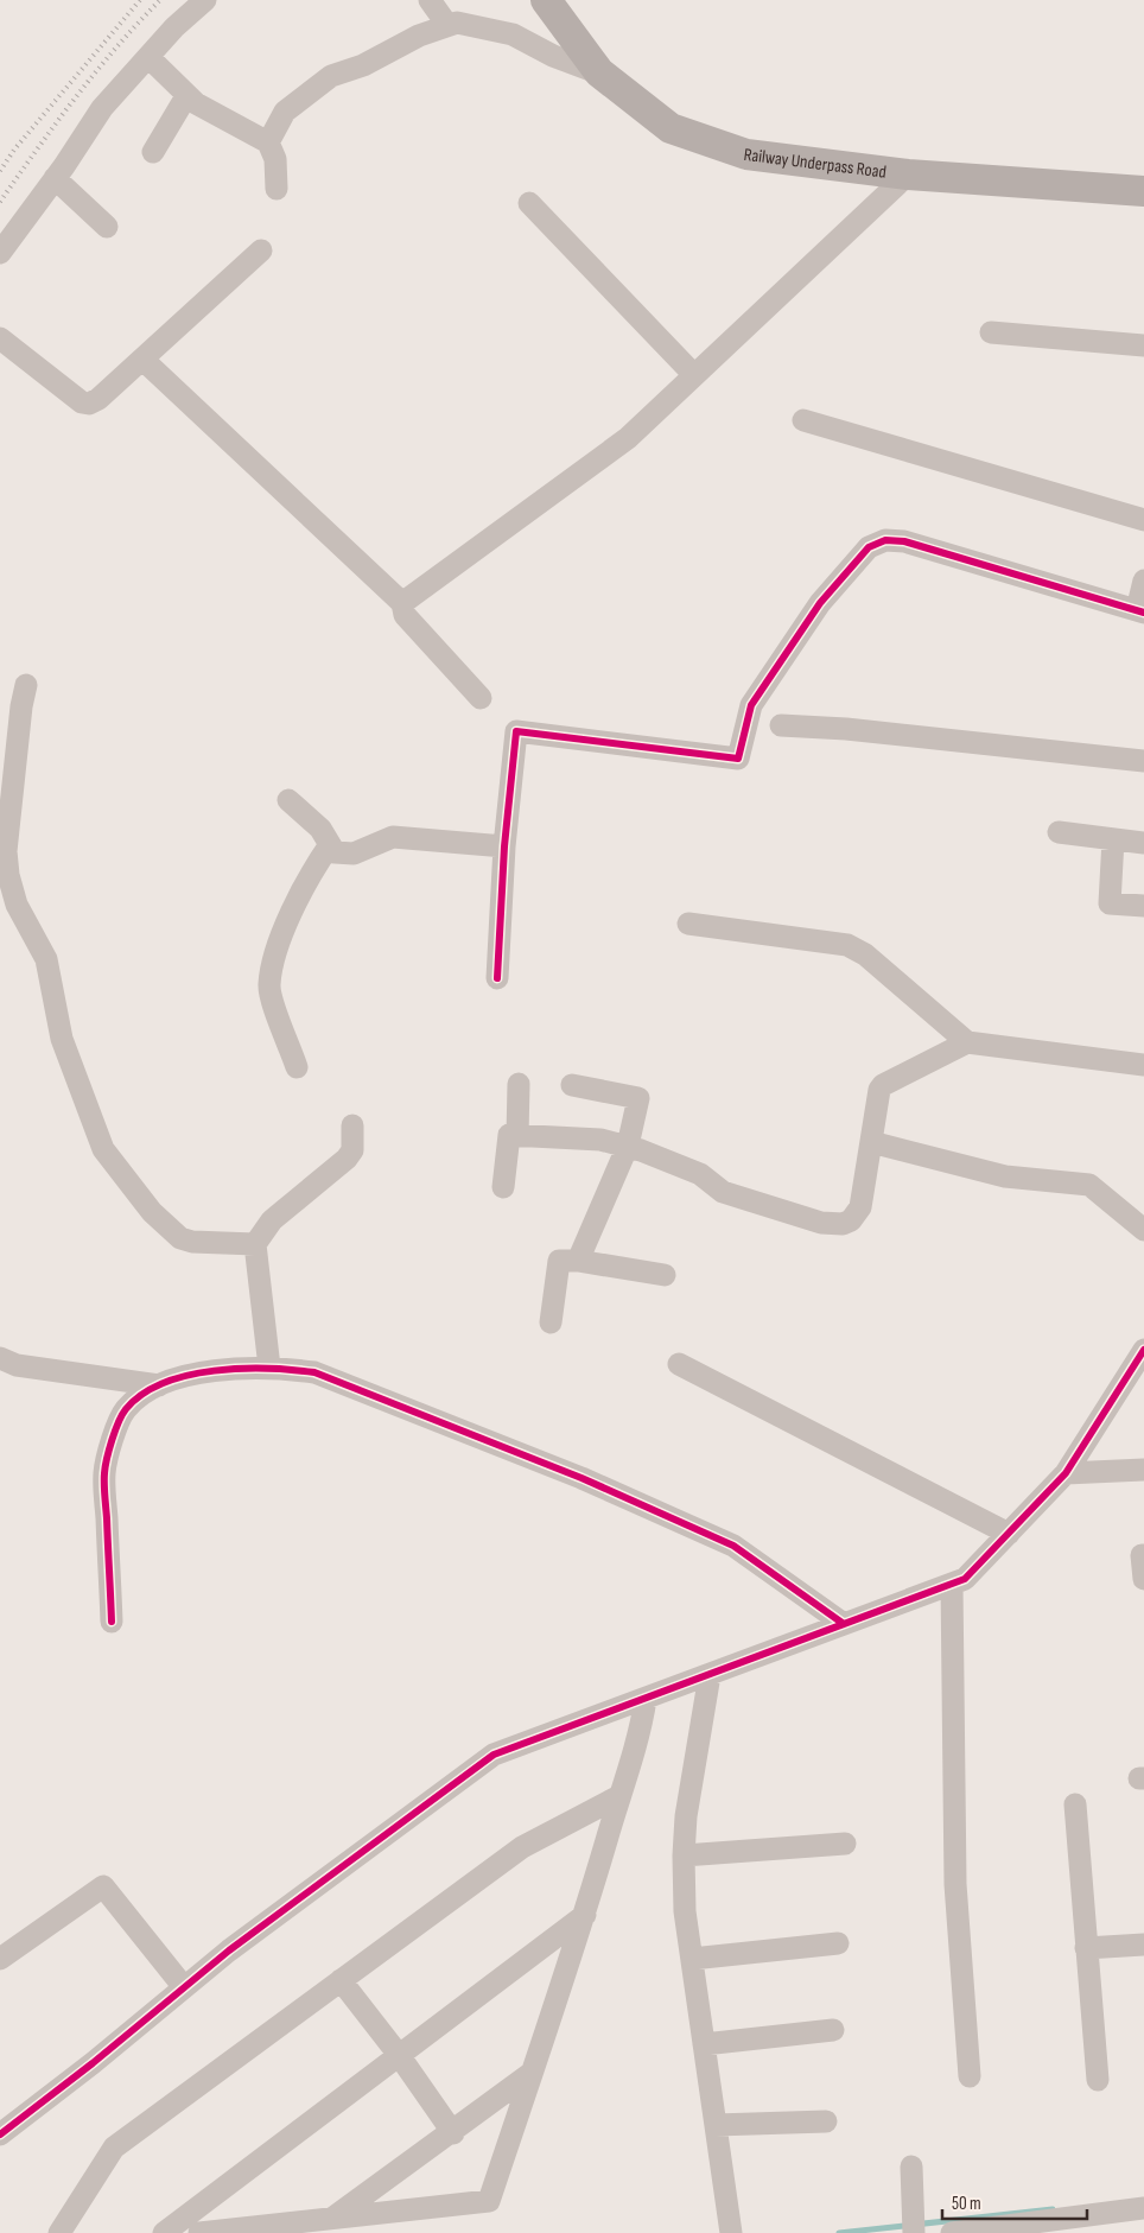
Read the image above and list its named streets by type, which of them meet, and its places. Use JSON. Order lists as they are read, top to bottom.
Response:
{
  "streets": {
    "street": ["Railway Underpass Road"]
  },
  "scale_bar": "50 m"
}
